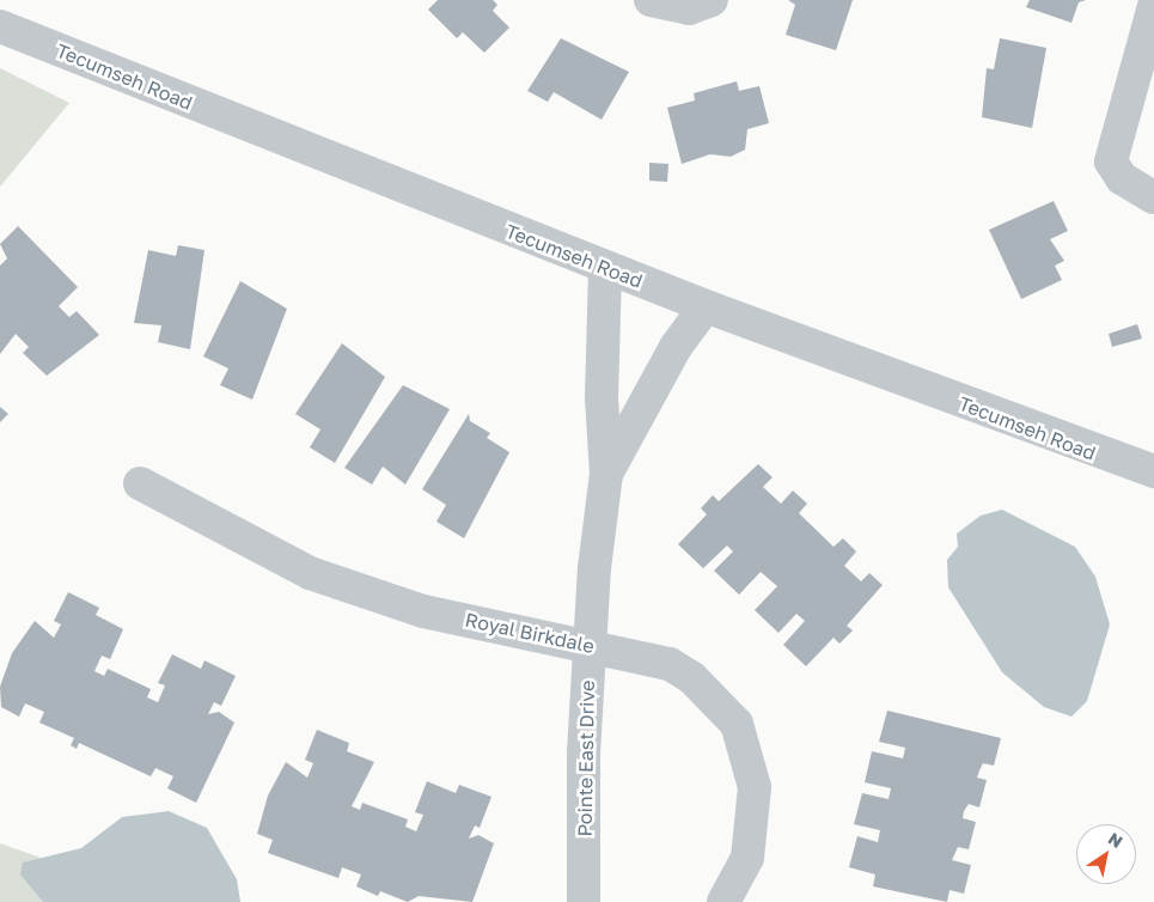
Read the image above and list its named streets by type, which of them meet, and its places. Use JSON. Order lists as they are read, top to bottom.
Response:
{
  "streets": {
    "street": ["Tecumseh Road", "Royal Birkdale", "Pointe East Drive"]
  },
  "crossings": [
    ["Tecumseh Road", "Pointe East Drive"],
    ["Royal Birkdale", "Pointe East Drive"]
  ],
  "north": "top right"
}
